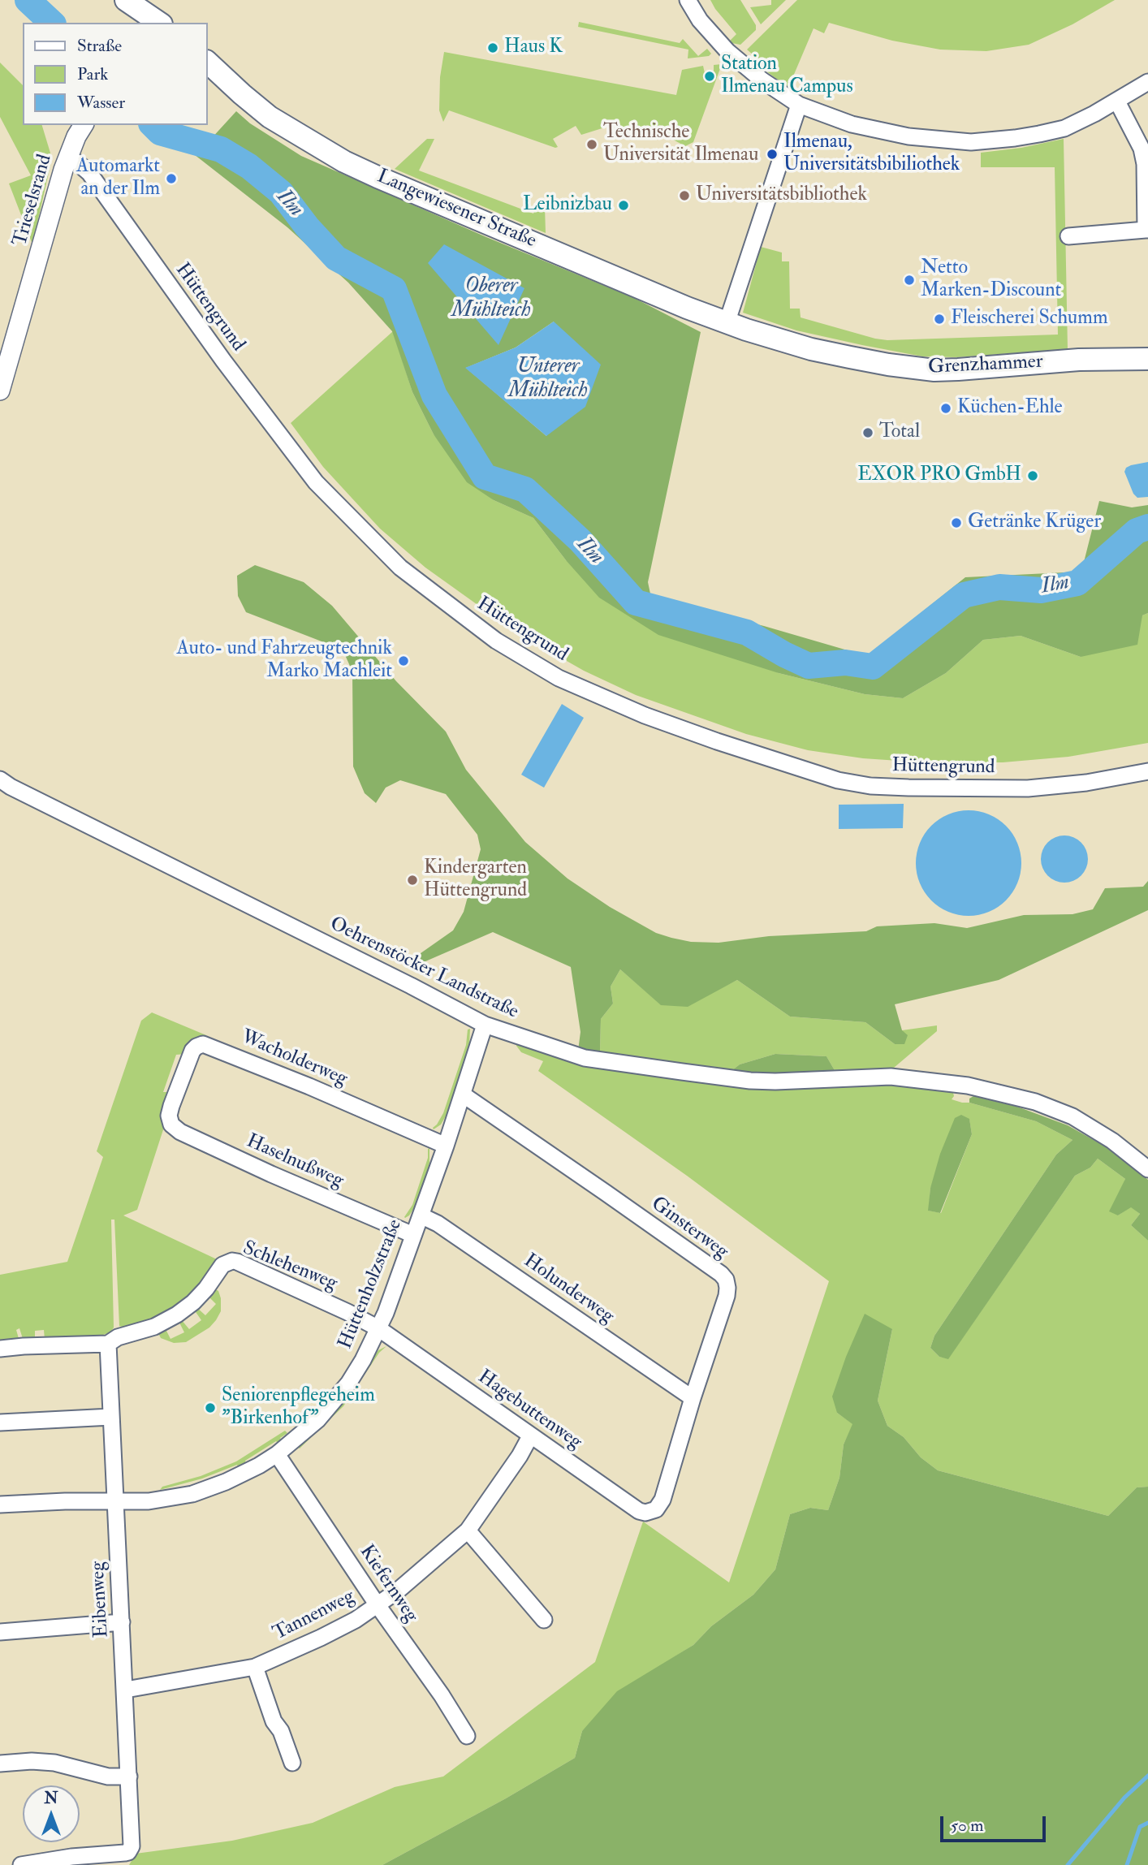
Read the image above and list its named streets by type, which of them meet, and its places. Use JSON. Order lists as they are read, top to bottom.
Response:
{
  "streets": {
    "main road": ["Langewiesener Straße", "Grenzhammer"],
    "street": [
      "Trieselsrand",
      "Hüttengrund",
      "Oehrenstöcker Landstraße",
      "Wacholderweg",
      "Haselnußweg",
      "Ginsterweg",
      "Schlehenweg",
      "Hüttenholzstraße",
      "Holunderweg",
      "Hagebuttenweg",
      "Kiefernweg",
      "Eibenweg",
      "Tannenweg"
    ]
  },
  "crossings": [
    ["Trieselsrand", "Hüttengrund"],
    ["Langewiesener Straße", "Grenzhammer"],
    ["Oehrenstöcker Landstraße", "Hüttenholzstraße"],
    ["Wacholderweg", "Haselnußweg"],
    ["Wacholderweg", "Hüttenholzstraße"],
    ["Haselnußweg", "Hüttenholzstraße"],
    ["Ginsterweg", "Hüttenholzstraße"],
    ["Ginsterweg", "Holunderweg"],
    ["Ginsterweg", "Hagebuttenweg"],
    ["Schlehenweg", "Hüttenholzstraße"],
    ["Schlehenweg", "Hagebuttenweg"],
    ["Schlehenweg", "Eibenweg"],
    ["Hüttenholzstraße", "Holunderweg"],
    ["Hüttenholzstraße", "Hagebuttenweg"],
    ["Hüttenholzstraße", "Kiefernweg"],
    ["Hüttenholzstraße", "Eibenweg"],
    ["Hagebuttenweg", "Tannenweg"],
    ["Kiefernweg", "Tannenweg"],
    ["Eibenweg", "Tannenweg"]
  ],
  "water": ["Ilm", "Oberer Mühlteich", "Unterer Mühlteich"],
  "places": [
    "Haus K",
    "Station Ilmenau Campus",
    "Technische Universität Ilmenau",
    "Ilmenau, Universitätsbibiliothek",
    "Automarkt an der Ilm",
    "Universitätsbibliothek",
    "Leibnizbau",
    "Netto Marken-Discount",
    "Fleischerei Schumm",
    "Küchen-Ehle",
    "Total",
    "EXOR PRO GmbH",
    "Getränke Krüger",
    "Auto- und Fahrzeugtechnik Marko Machleit",
    "Kindergarten Hüttengrund",
    "Seniorenpflegeheim \"Birkenhof\""
  ],
  "legend": ["Straße", "Park", "Wasser"],
  "scale_bar": "50 m",
  "north": "top"
}
